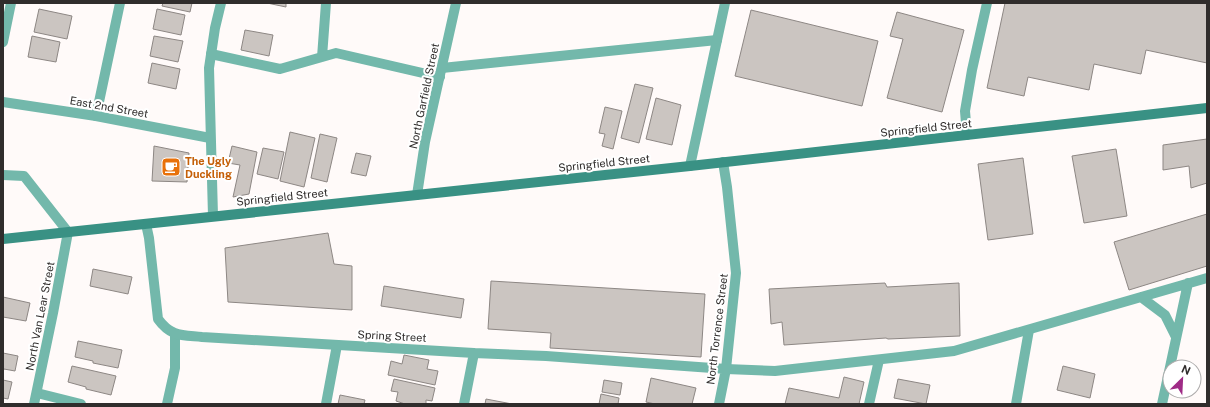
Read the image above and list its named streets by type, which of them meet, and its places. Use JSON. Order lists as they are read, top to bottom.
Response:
{
  "streets": {
    "street": [
      "North Garfield Street",
      "East 2nd Street",
      "Springfield Street",
      "North Van Lear Street",
      "North Torrence Street",
      "Spring Street"
    ]
  },
  "crossings": [
    ["North Garfield Street", "Springfield Street"],
    ["Springfield Street", "North Van Lear Street"],
    ["Springfield Street", "North Torrence Street"],
    ["North Torrence Street", "Spring Street"]
  ],
  "places": {
    "cafe": ["The Ugly Duckling"]
  },
  "north": "top right"
}
